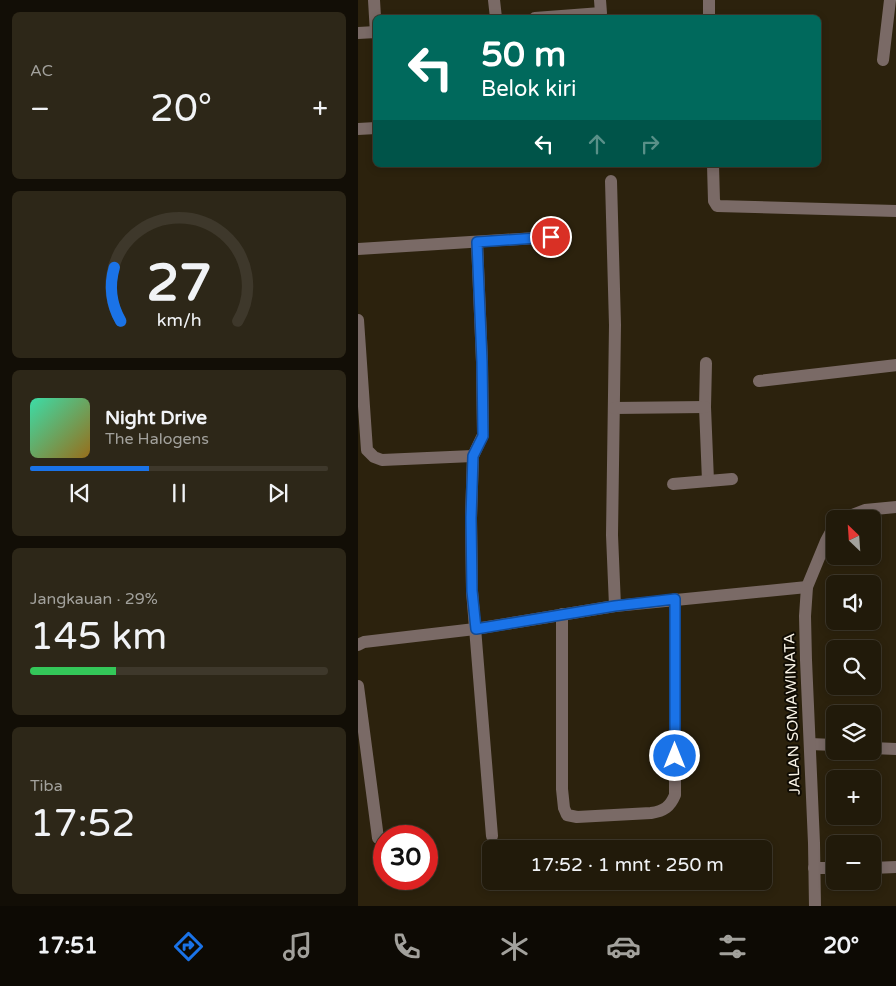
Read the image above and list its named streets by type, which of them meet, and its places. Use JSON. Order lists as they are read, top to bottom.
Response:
{
  "streets": {
    "street": ["JALAN SOMAWINATA"]
  },
  "north": "top left",
  "page": {
    "tile": [
      "AC",
      ["Jangkauan · 29%", "145 km"],
      ["Tiba", "17:52"]
    ],
    "turn": ["50 m", "Belok kiri"],
    "heat": ["−", "20°", "+"],
    "song": ["Night Drive", "The Halogens"],
    "map_buttons": ["+", "−"],
    "limit": "30",
    "trip": "17:52 · 1 mnt · 250 m",
    "tabs": ["17:51", "20°"],
    "gauge": ["27", "km/h"]
  }
}
